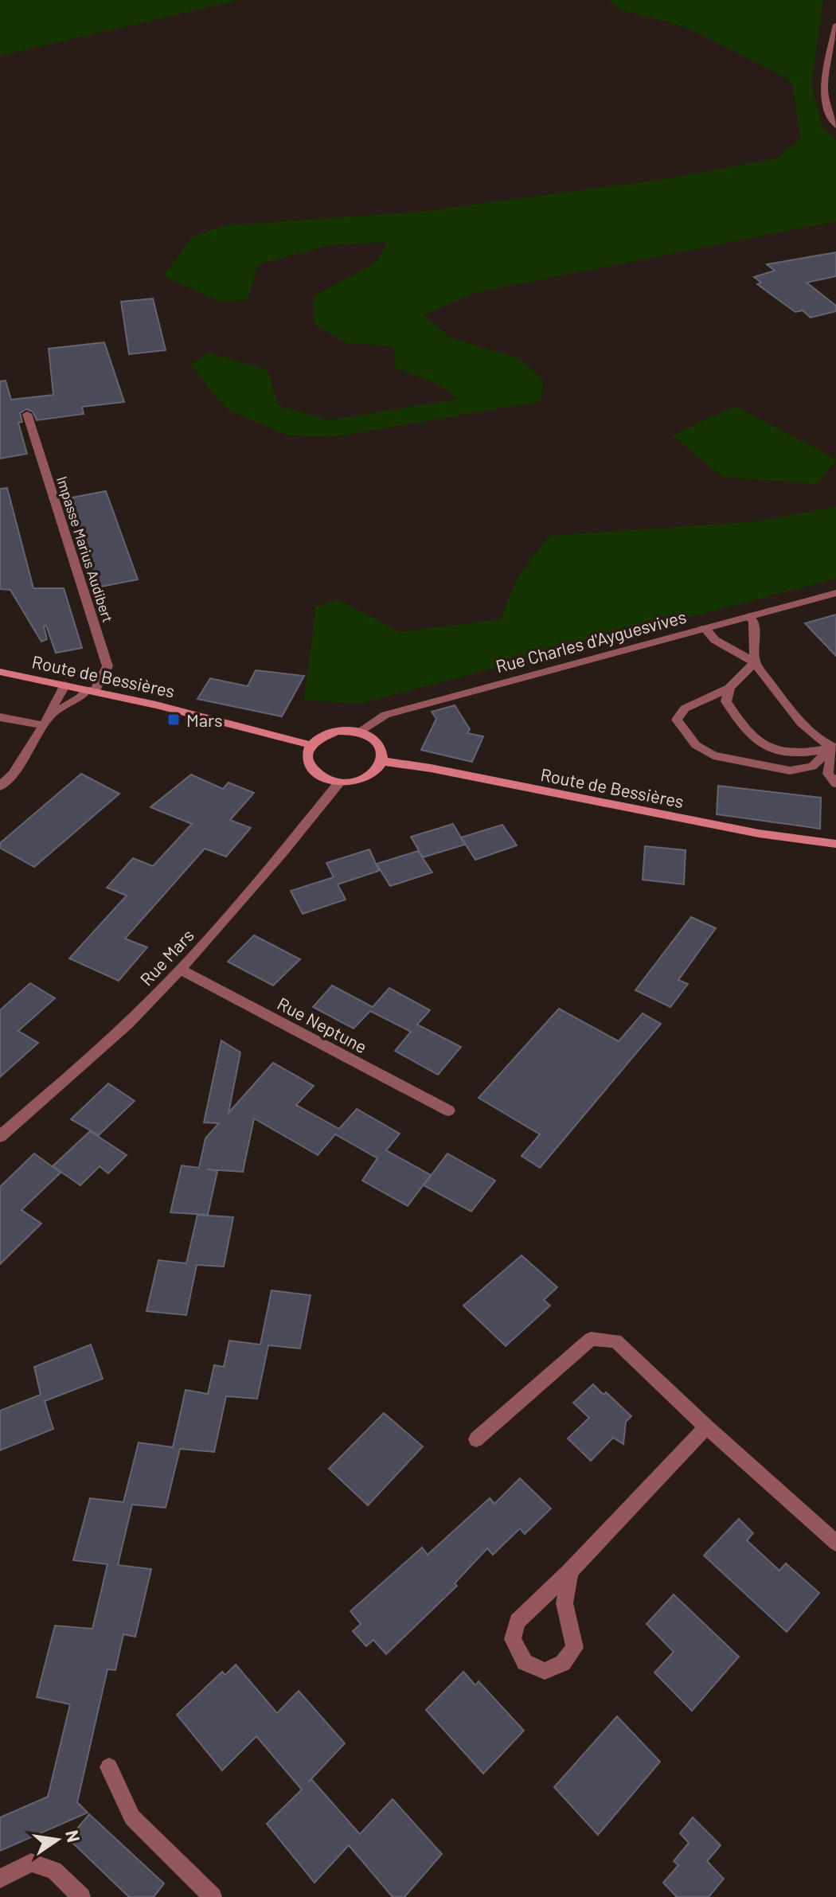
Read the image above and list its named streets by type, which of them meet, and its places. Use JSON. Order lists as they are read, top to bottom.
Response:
{
  "streets": {
    "main road": ["Route de Bessières"],
    "street": [
      "Impasse Marius Audibert",
      "Rue Charles d'Ayguesvives",
      "Rue Mars",
      "Rue Neptune"
    ]
  },
  "crossings": [
    ["Impasse Marius Audibert", "Route de Bessières"],
    ["Rue Charles d'Ayguesvives", "Route de Bessières"],
    ["Rue Charles d'Ayguesvives", "Rue Mars"],
    ["Route de Bessières", "Rue Mars"],
    ["Rue Mars", "Rue Neptune"]
  ],
  "places": {
    "transit": ["Mars"]
  },
  "north": "right"
}
